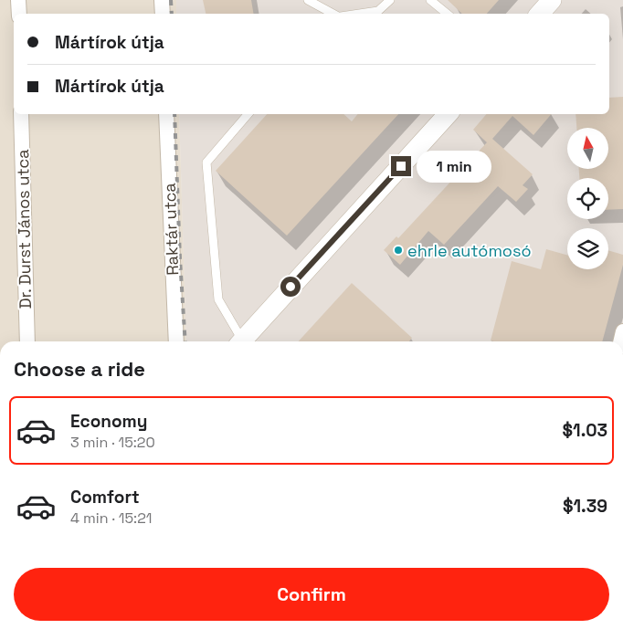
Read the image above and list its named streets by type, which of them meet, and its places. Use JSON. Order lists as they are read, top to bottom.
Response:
{
  "streets": {
    "street": ["Dr. Durst János utca", "Raktár utca"]
  },
  "places": ["ehrle autómosó"],
  "north": "top",
  "page": {
    "banner": ["Mártírok útja", "Mártírok útja"],
    "bubble": "1 min",
    "heading": "Choose a ride",
    "list": [
      {
        "name": "Economy",
        "note": "3 min · 15:20",
        "value": "$1.03"
      },
      {
        "name": "Comfort",
        "note": "4 min · 15:21",
        "value": "$1.39"
      }
    ],
    "buttons": "Confirm"
  }
}
